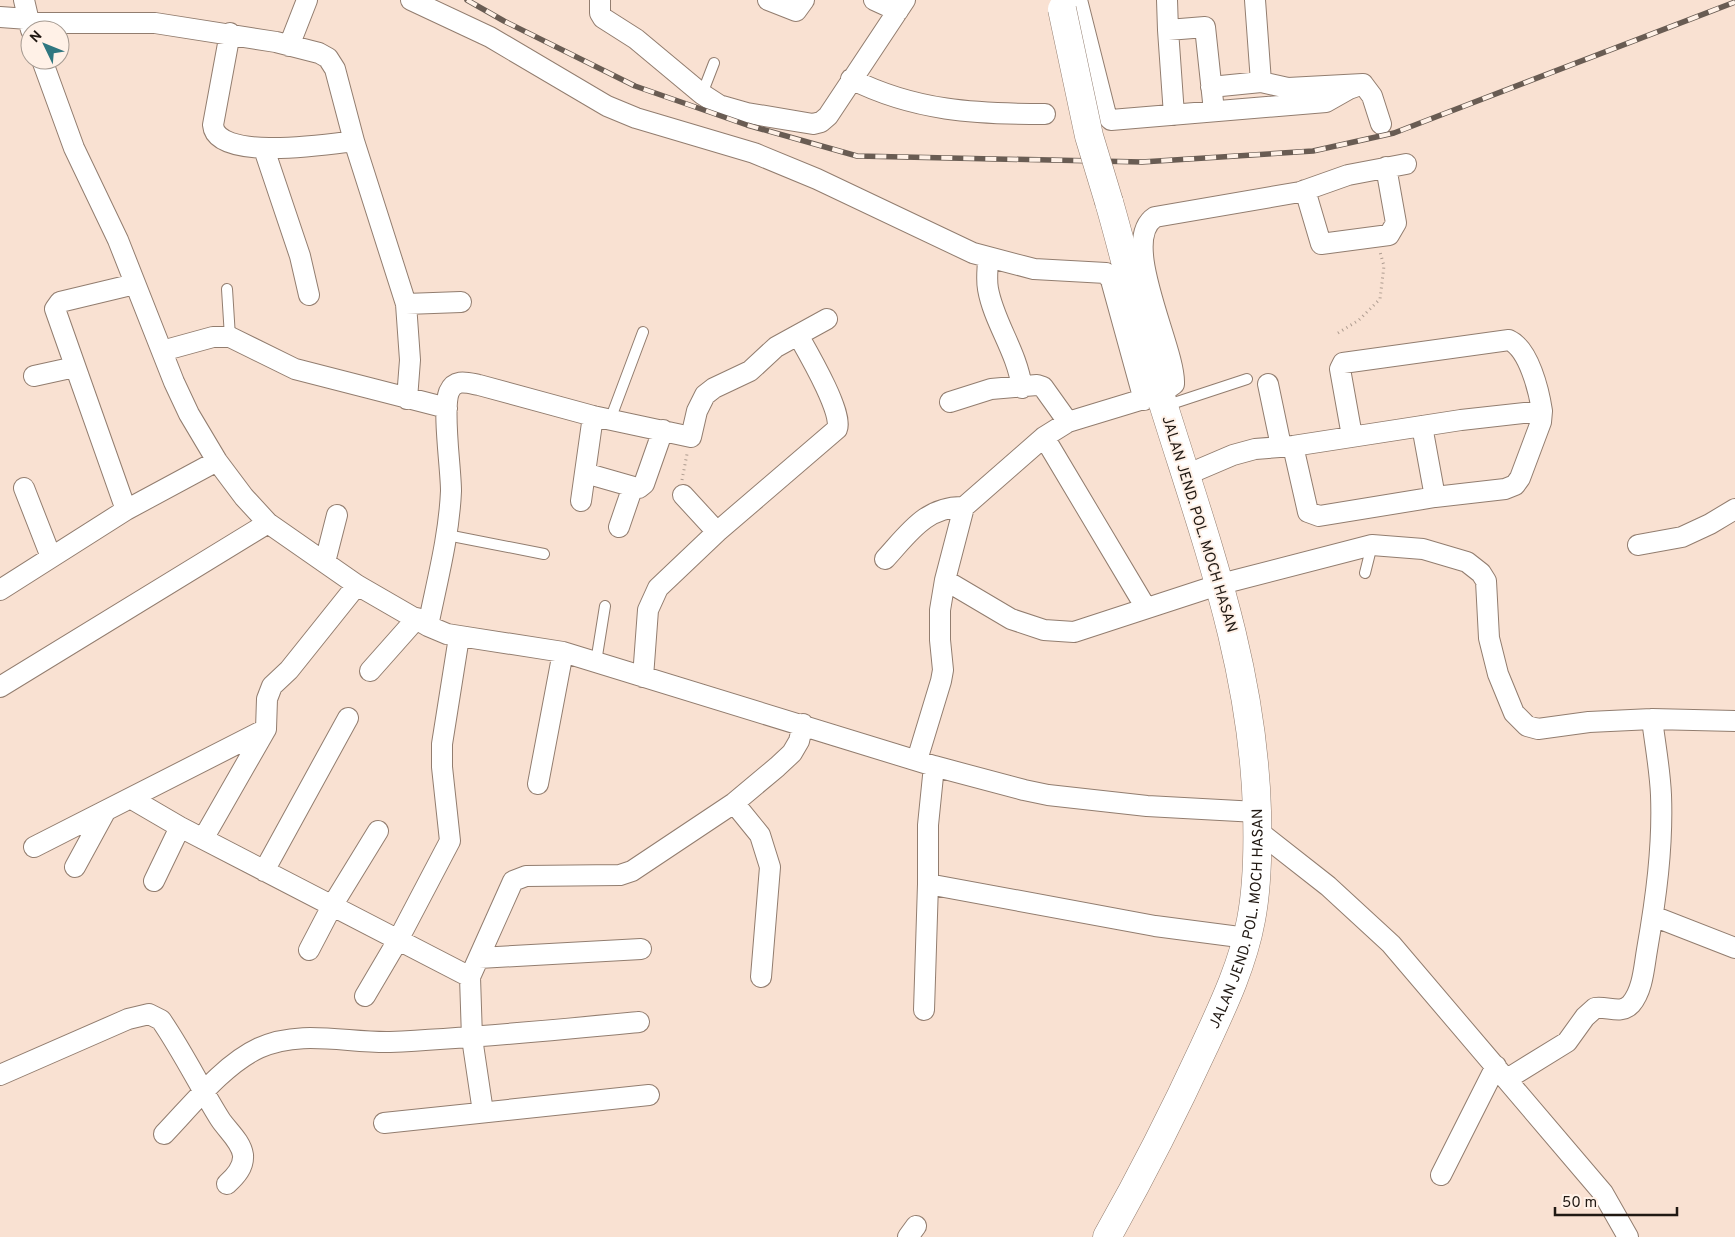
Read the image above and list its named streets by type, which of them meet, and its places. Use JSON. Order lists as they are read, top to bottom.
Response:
{
  "streets": {
    "main road": ["JALAN JEND. POL. MOCH HASAN"]
  },
  "scale_bar": "50 m",
  "north": "top left"
}
